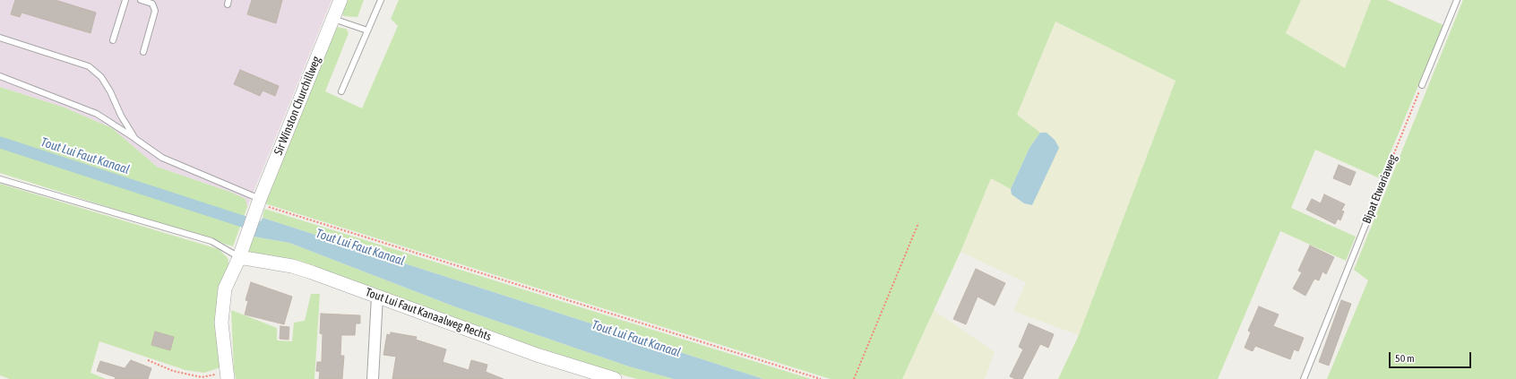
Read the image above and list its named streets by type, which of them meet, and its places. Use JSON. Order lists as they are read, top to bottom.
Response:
{
  "streets": {
    "street": ["Sir Winston Churchillweg", "Tout Lui Faut Kanaalweg Rechts"],
    "lane": ["Bipat Etwariaweg"]
  },
  "crossings": [
    ["Sir Winston Churchillweg", "Tout Lui Faut Kanaalweg Rechts"]
  ],
  "water": ["Tout Lui Faut Kanaal"],
  "scale_bar": "50 m"
}
